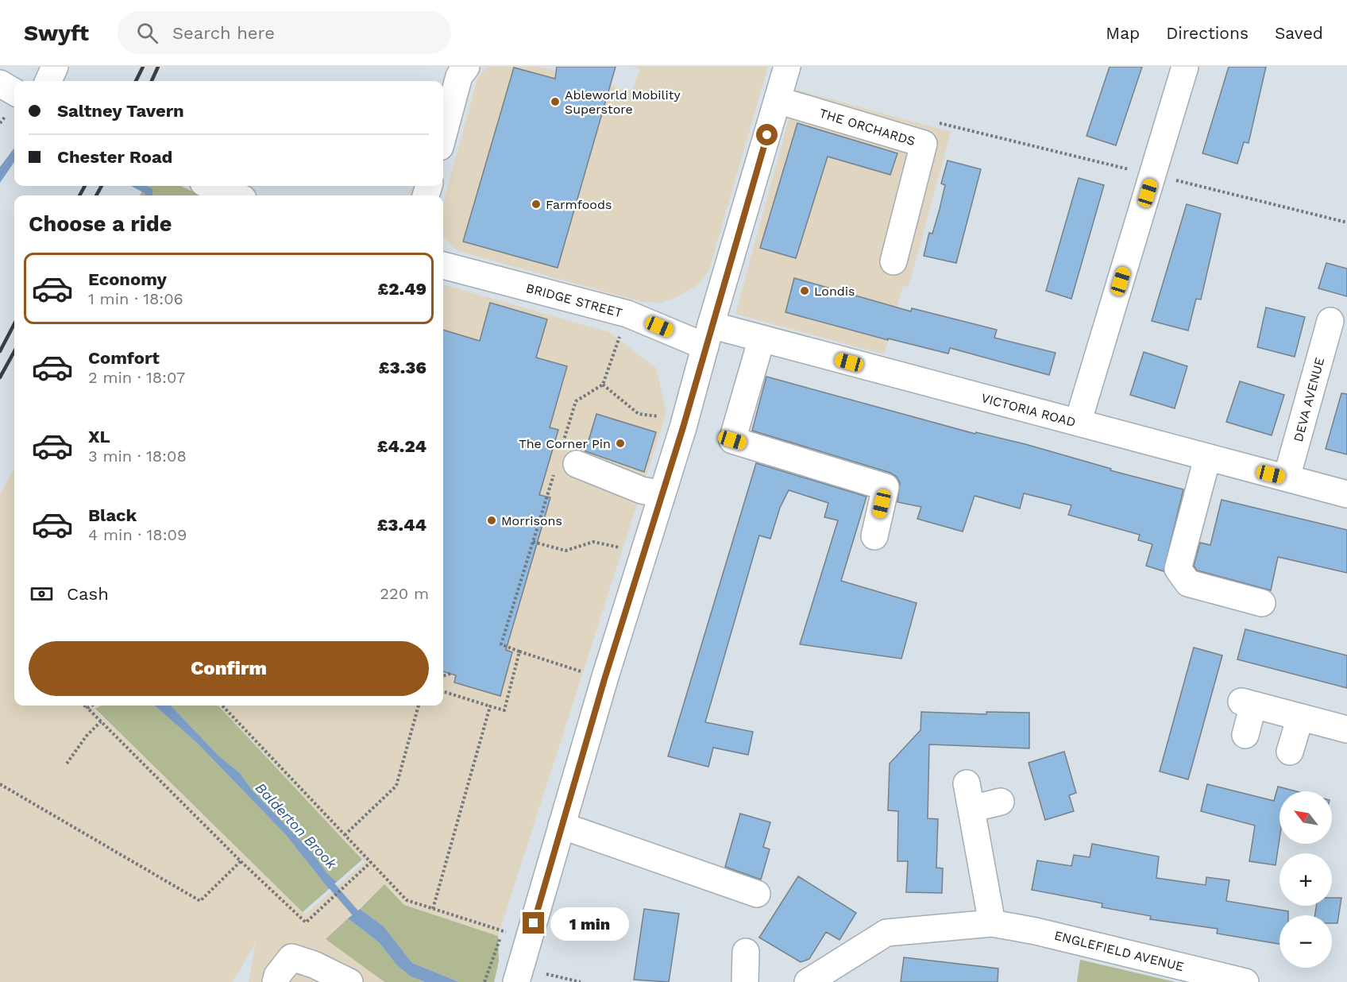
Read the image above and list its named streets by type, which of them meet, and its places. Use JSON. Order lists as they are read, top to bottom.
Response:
{
  "streets": {
    "street": [
      "THE ORCHARDS",
      "BRIDGE STREET",
      "DEVA AVENUE",
      "VICTORIA ROAD",
      "ENGLEFIELD AVENUE"
    ]
  },
  "crossings": [
    ["BRIDGE STREET", "VICTORIA ROAD"],
    ["DEVA AVENUE", "VICTORIA ROAD"]
  ],
  "water": ["Balderton Brook"],
  "places": [
    "Ableworld Mobility Superstore",
    "Farmfoods",
    "Londis",
    "The Corner Pin",
    "Morrisons"
  ],
  "north": "top left",
  "page": {
    "header": "Swyft",
    "search": "Search here",
    "nav": ["Map", "Directions", "Saved"],
    "banner": ["Saltney Tavern", "Chester Road"],
    "heading": "Choose a ride",
    "list": [
      {
        "name": "Economy",
        "note": "1 min · 18:06",
        "value": "£2.49"
      },
      {
        "name": "Comfort",
        "note": "2 min · 18:07",
        "value": "£3.36"
      },
      {
        "name": "XL",
        "note": "3 min · 18:08",
        "value": "£4.24"
      },
      {
        "name": "Black",
        "note": "4 min · 18:09",
        "value": "£3.44"
      }
    ],
    "pay": ["Cash", "220 m"],
    "buttons": "Confirm",
    "map_buttons": ["+", "−"],
    "bubble": "1 min"
  }
}
